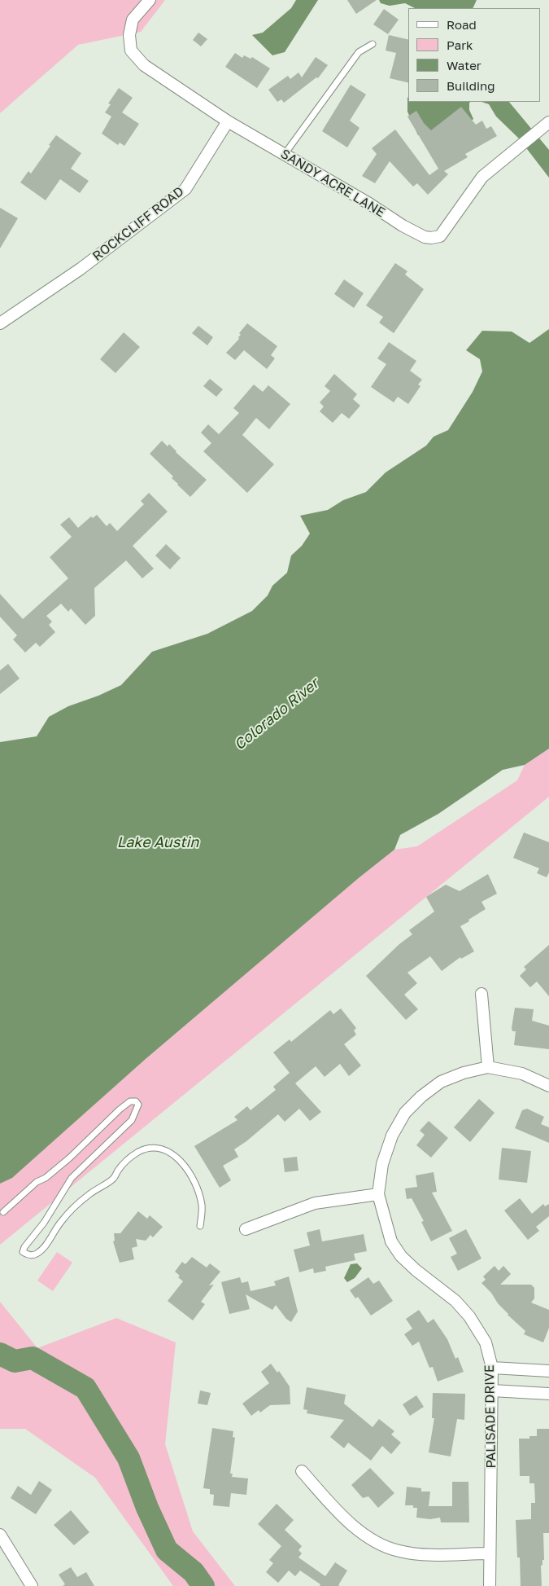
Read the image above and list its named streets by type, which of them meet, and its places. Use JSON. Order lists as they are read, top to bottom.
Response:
{
  "streets": {
    "street": ["SANDY ACRE LANE", "ROCKCLIFF ROAD", "PALISADE DRIVE"]
  },
  "crossings": [
    ["SANDY ACRE LANE", "ROCKCLIFF ROAD"]
  ],
  "water": ["Colorado River", "Lake Austin"],
  "legend": [
    "Road",
    "Park",
    "Water",
    "Building"
  ]
}
